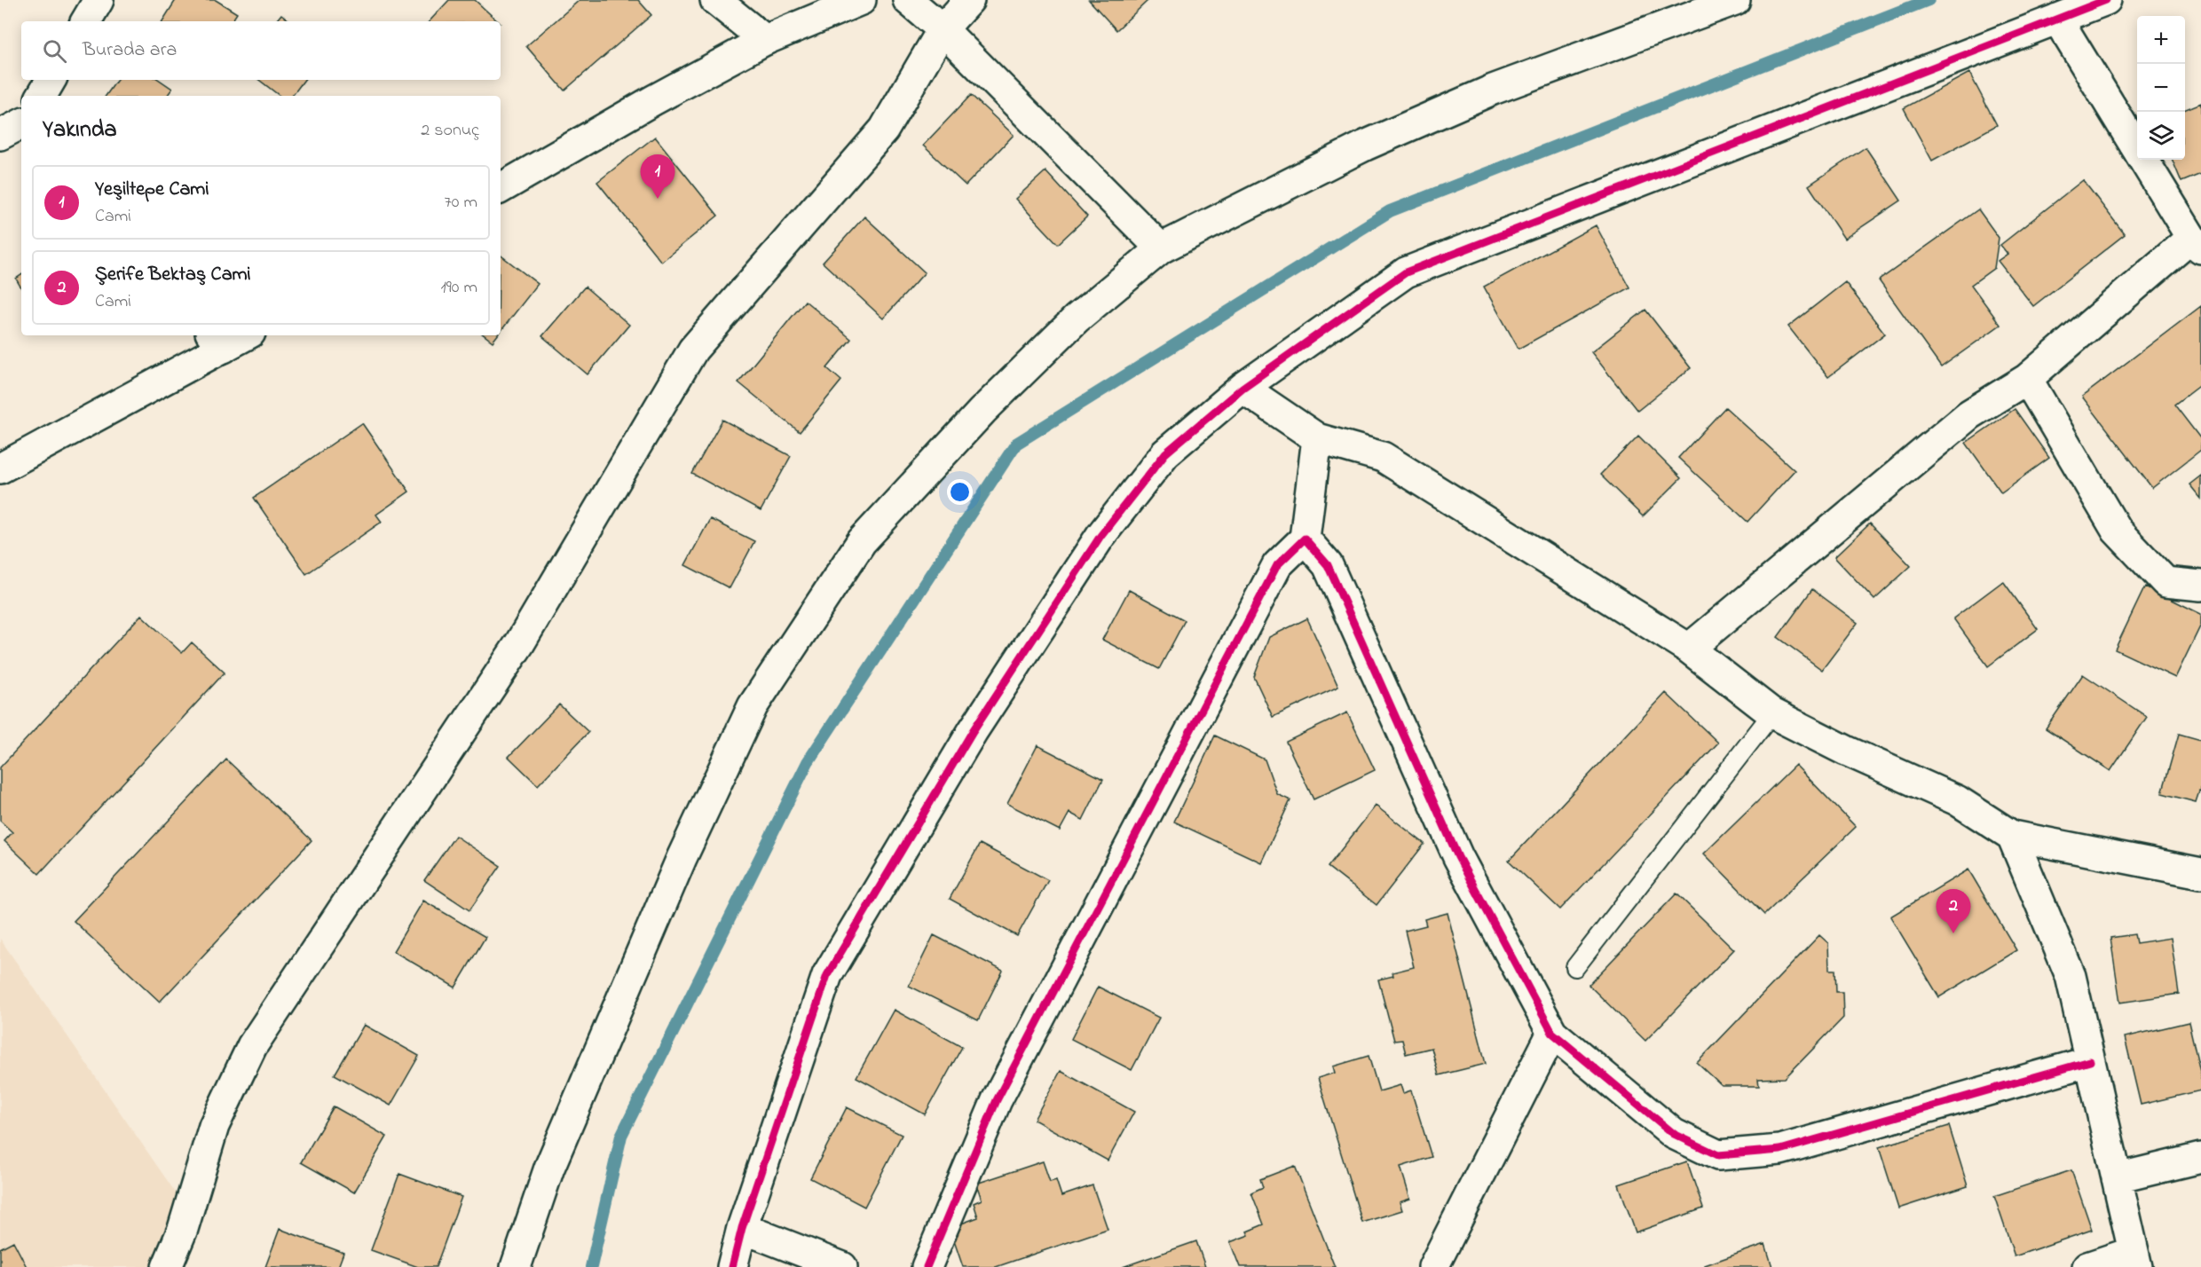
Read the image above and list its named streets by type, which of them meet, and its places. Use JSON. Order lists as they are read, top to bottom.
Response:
{
  "page": {
    "map_buttons": ["+", "−"],
    "search": "Burada ara",
    "heading": ["Yakında", "2 sonuç"],
    "pins": ["1", "2"],
    "list": [
      {
        "mark": "1",
        "name": "Yeşiltepe Cami",
        "note": "Cami",
        "value": "70 m"
      },
      {
        "mark": "2",
        "name": "Şerife Bektaş Cami",
        "note": "Cami",
        "value": "190 m"
      }
    ]
  }
}
